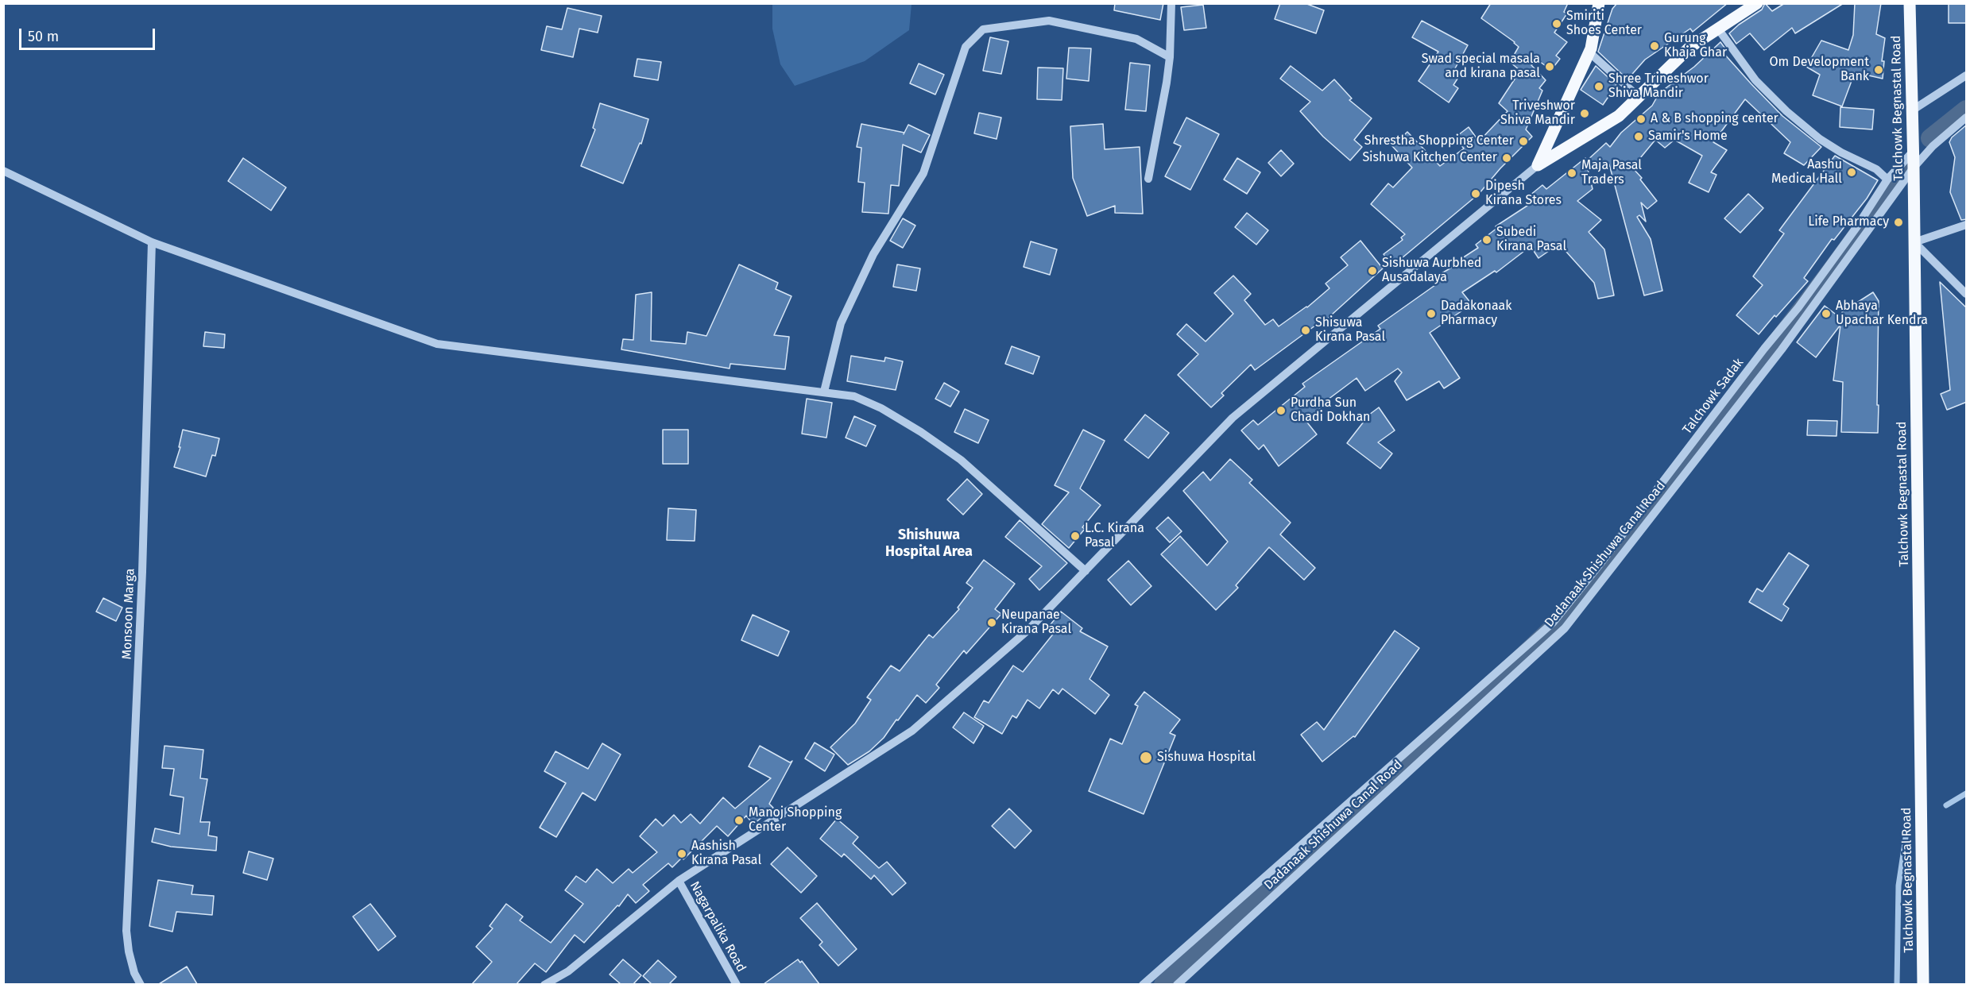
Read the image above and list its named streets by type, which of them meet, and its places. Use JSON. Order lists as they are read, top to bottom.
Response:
{
  "streets": {
    "main road": ["Talchowk Begnastal Road"],
    "street": [
      "Talchowk Sadak",
      "Dadanaak Shishuwa Canal Road",
      "Monsoon Marga",
      "Nagarpalika Road"
    ]
  },
  "crossings": [
    ["Talchowk Begnastal Road", "Talchowk Sadak"],
    ["Talchowk Begnastal Road", "Dadanaak Shishuwa Canal Road"],
    ["Talchowk Sadak", "Dadanaak Shishuwa Canal Road"]
  ],
  "districts": ["Shishuwa Hospital Area"],
  "places": [
    "Smiriti Shoes Center",
    "Gurung Khaja Ghar",
    "Swad special masala and kirana pasal",
    "Om Development Bank",
    "Shree Trineshwor Shiva Mandir",
    "Triveshwor Shiva Mandir",
    "A & B shopping center",
    "Samir's Home",
    "Shrestha Shopping Center",
    "Sishuwa Kitchen Center",
    "Aashu Medical Hall",
    "Maja Pasal Traders",
    "Dipesh Kirana Stores",
    "Life Pharmacy",
    "Subedi Kirana Pasal",
    "Sishuwa Aurbhed Ausadalaya",
    "Dadakonaak Pharmacy",
    "Abhaya Upachar Kendra",
    "Shisuwa Kirana Pasal",
    "Purdha Sun Chadi Dokhan",
    "L.C. Kirana Pasal",
    "Neupanae Kirana Pasal",
    "Sishuwa Hospital",
    "Manoj Shopping Center",
    "Aashish Kirana Pasal"
  ],
  "scale_bar": "50 m"
}
